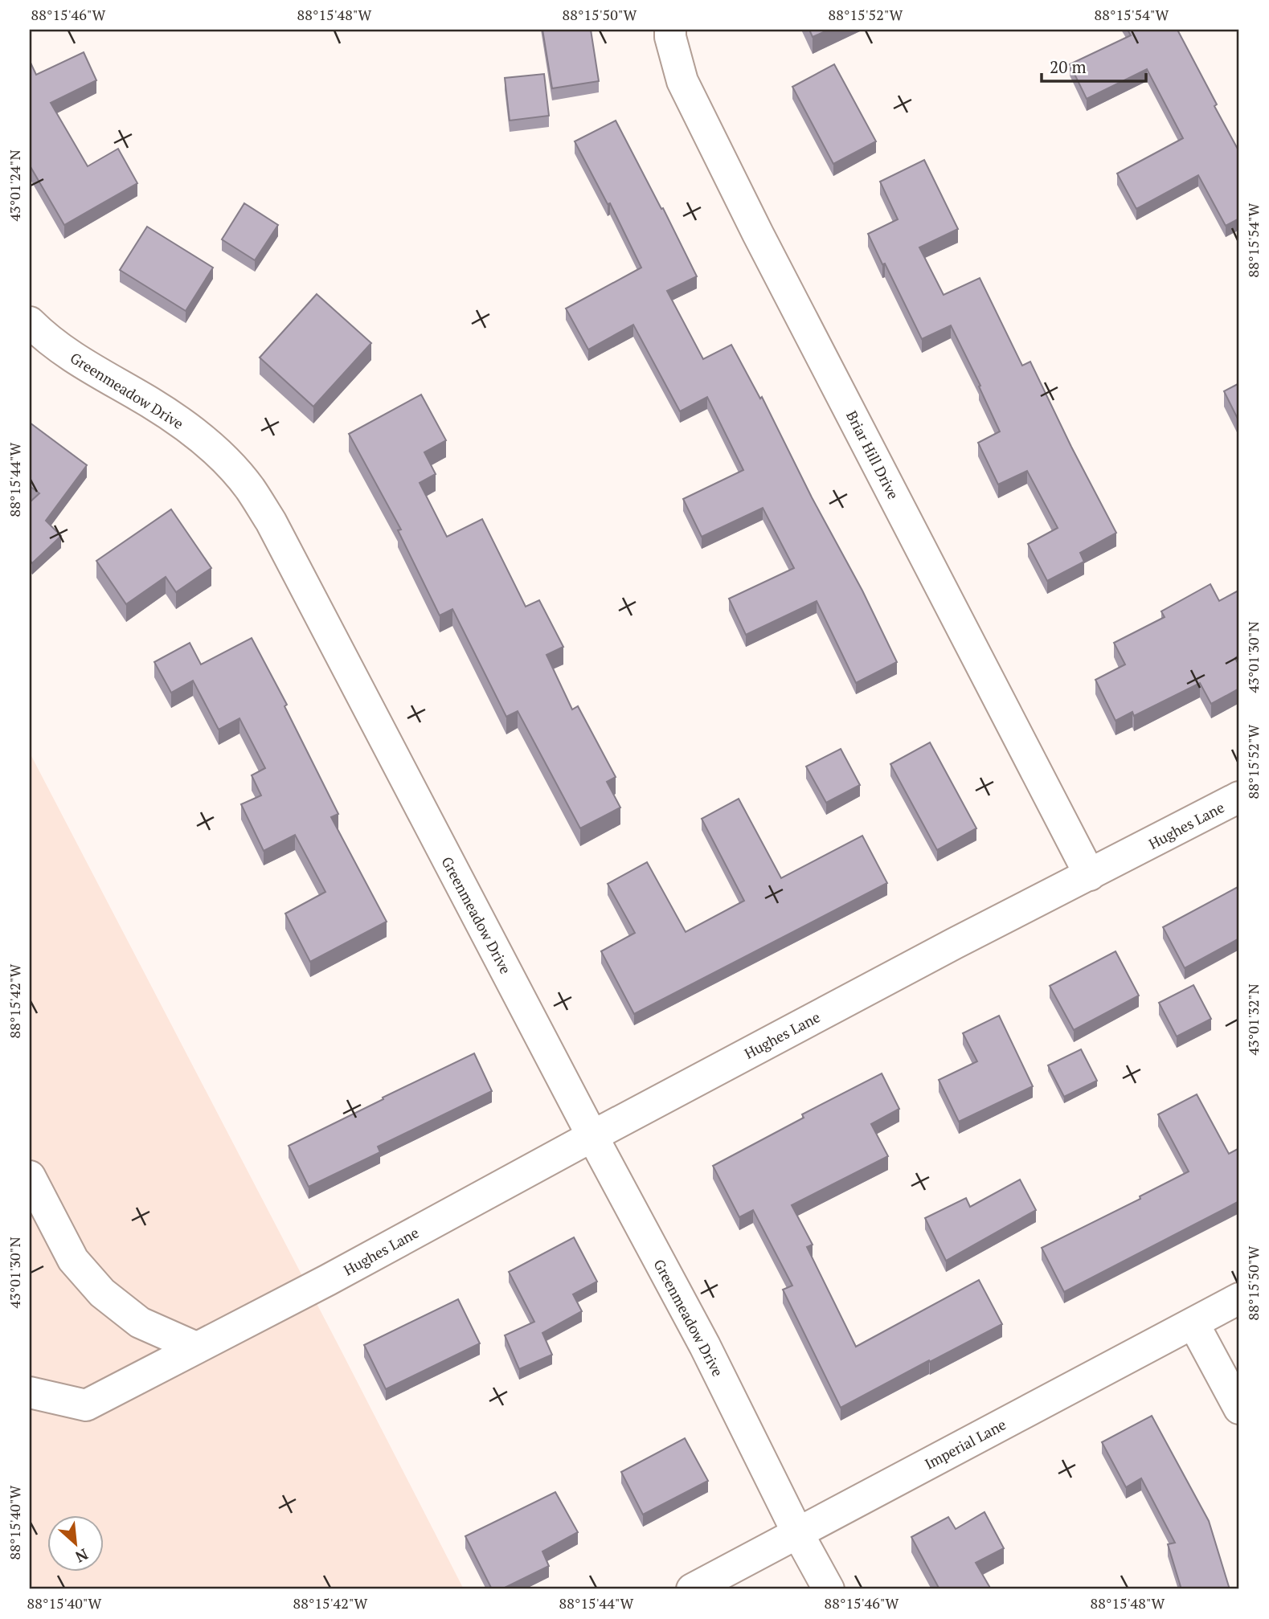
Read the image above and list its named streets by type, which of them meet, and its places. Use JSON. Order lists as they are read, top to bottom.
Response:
{
  "streets": {
    "street": [
      "Greenmeadow Drive",
      "Briar Hill Drive",
      "Hughes Lane",
      "Imperial Lane"
    ]
  },
  "crossings": [
    ["Greenmeadow Drive", "Hughes Lane"],
    ["Greenmeadow Drive", "Imperial Lane"],
    ["Briar Hill Drive", "Hughes Lane"]
  ],
  "scale_bar": "20 m",
  "north": "bottom right",
  "coordinates": [
    "88°15'46\"W",
    "88°15'48\"W",
    "88°15'50\"W",
    "88°15'52\"W",
    "88°15'54\"W",
    "43°01'24\"N",
    "88°15'44\"W",
    "43°01'30\"N",
    "88°15'42\"W",
    "43°01'32\"N",
    "88°15'40\"W"
  ]
}
